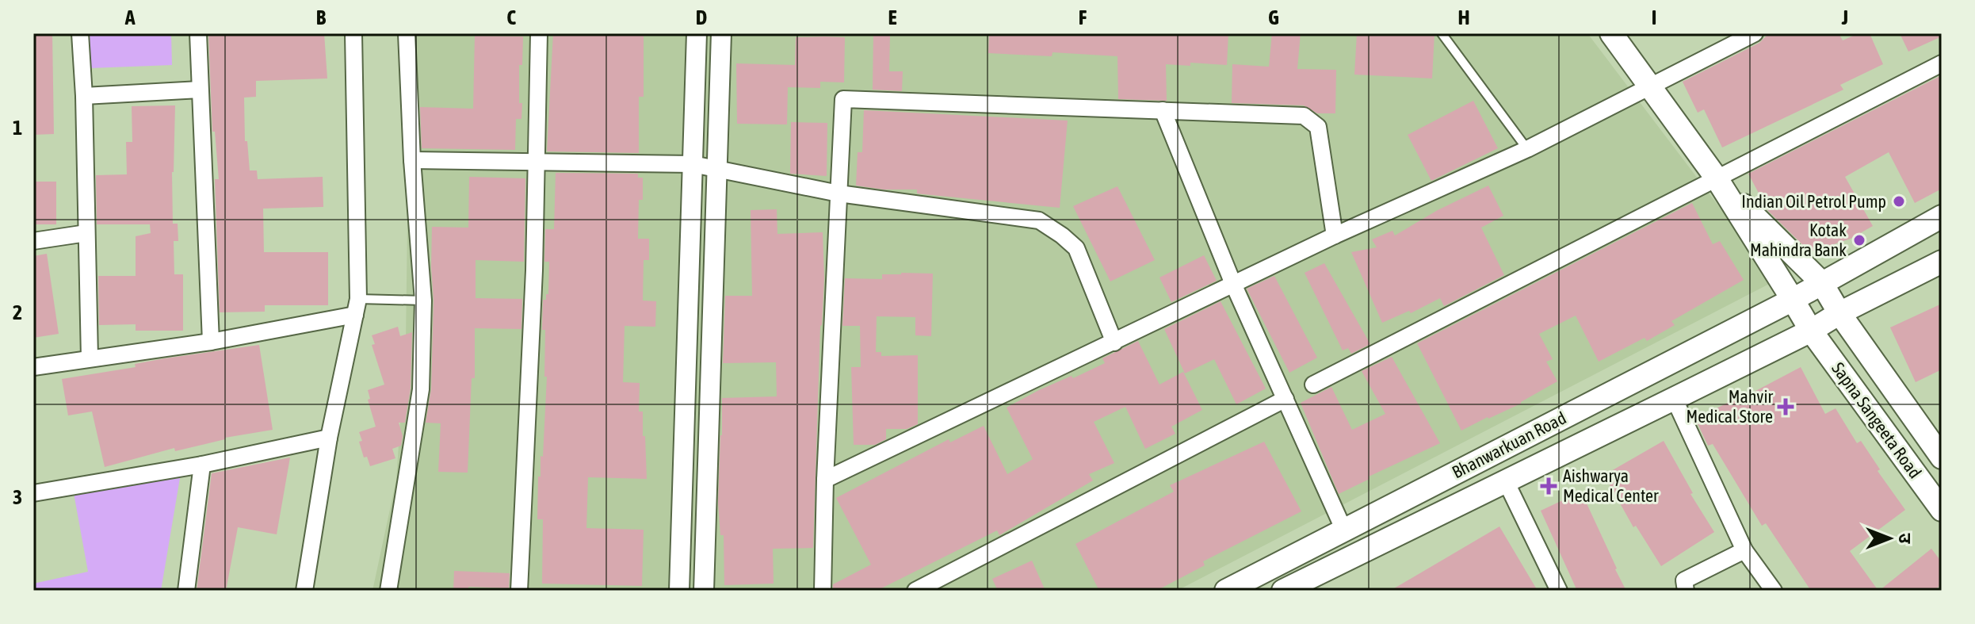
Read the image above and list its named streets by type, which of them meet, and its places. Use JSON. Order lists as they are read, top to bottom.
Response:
{
  "streets": {
    "main road": ["Sapna Sangeeta Road", "Bhanwarkuan Road"]
  },
  "crossings": [
    ["Sapna Sangeeta Road", "Bhanwarkuan Road"]
  ],
  "places": {
    "other": ["Indian Oil Petrol Pump", "Kotak Mahindra Bank"],
    "health": ["Mahvir Medical Store", "Aishwarya Medical Center"]
  },
  "north": "right",
  "grid": {
    "columns": [
      "A",
      "B",
      "C",
      "D",
      "E",
      "F",
      "G",
      "H",
      "I",
      "J"
    ],
    "rows": ["1", "2", "3"]
  }
}
